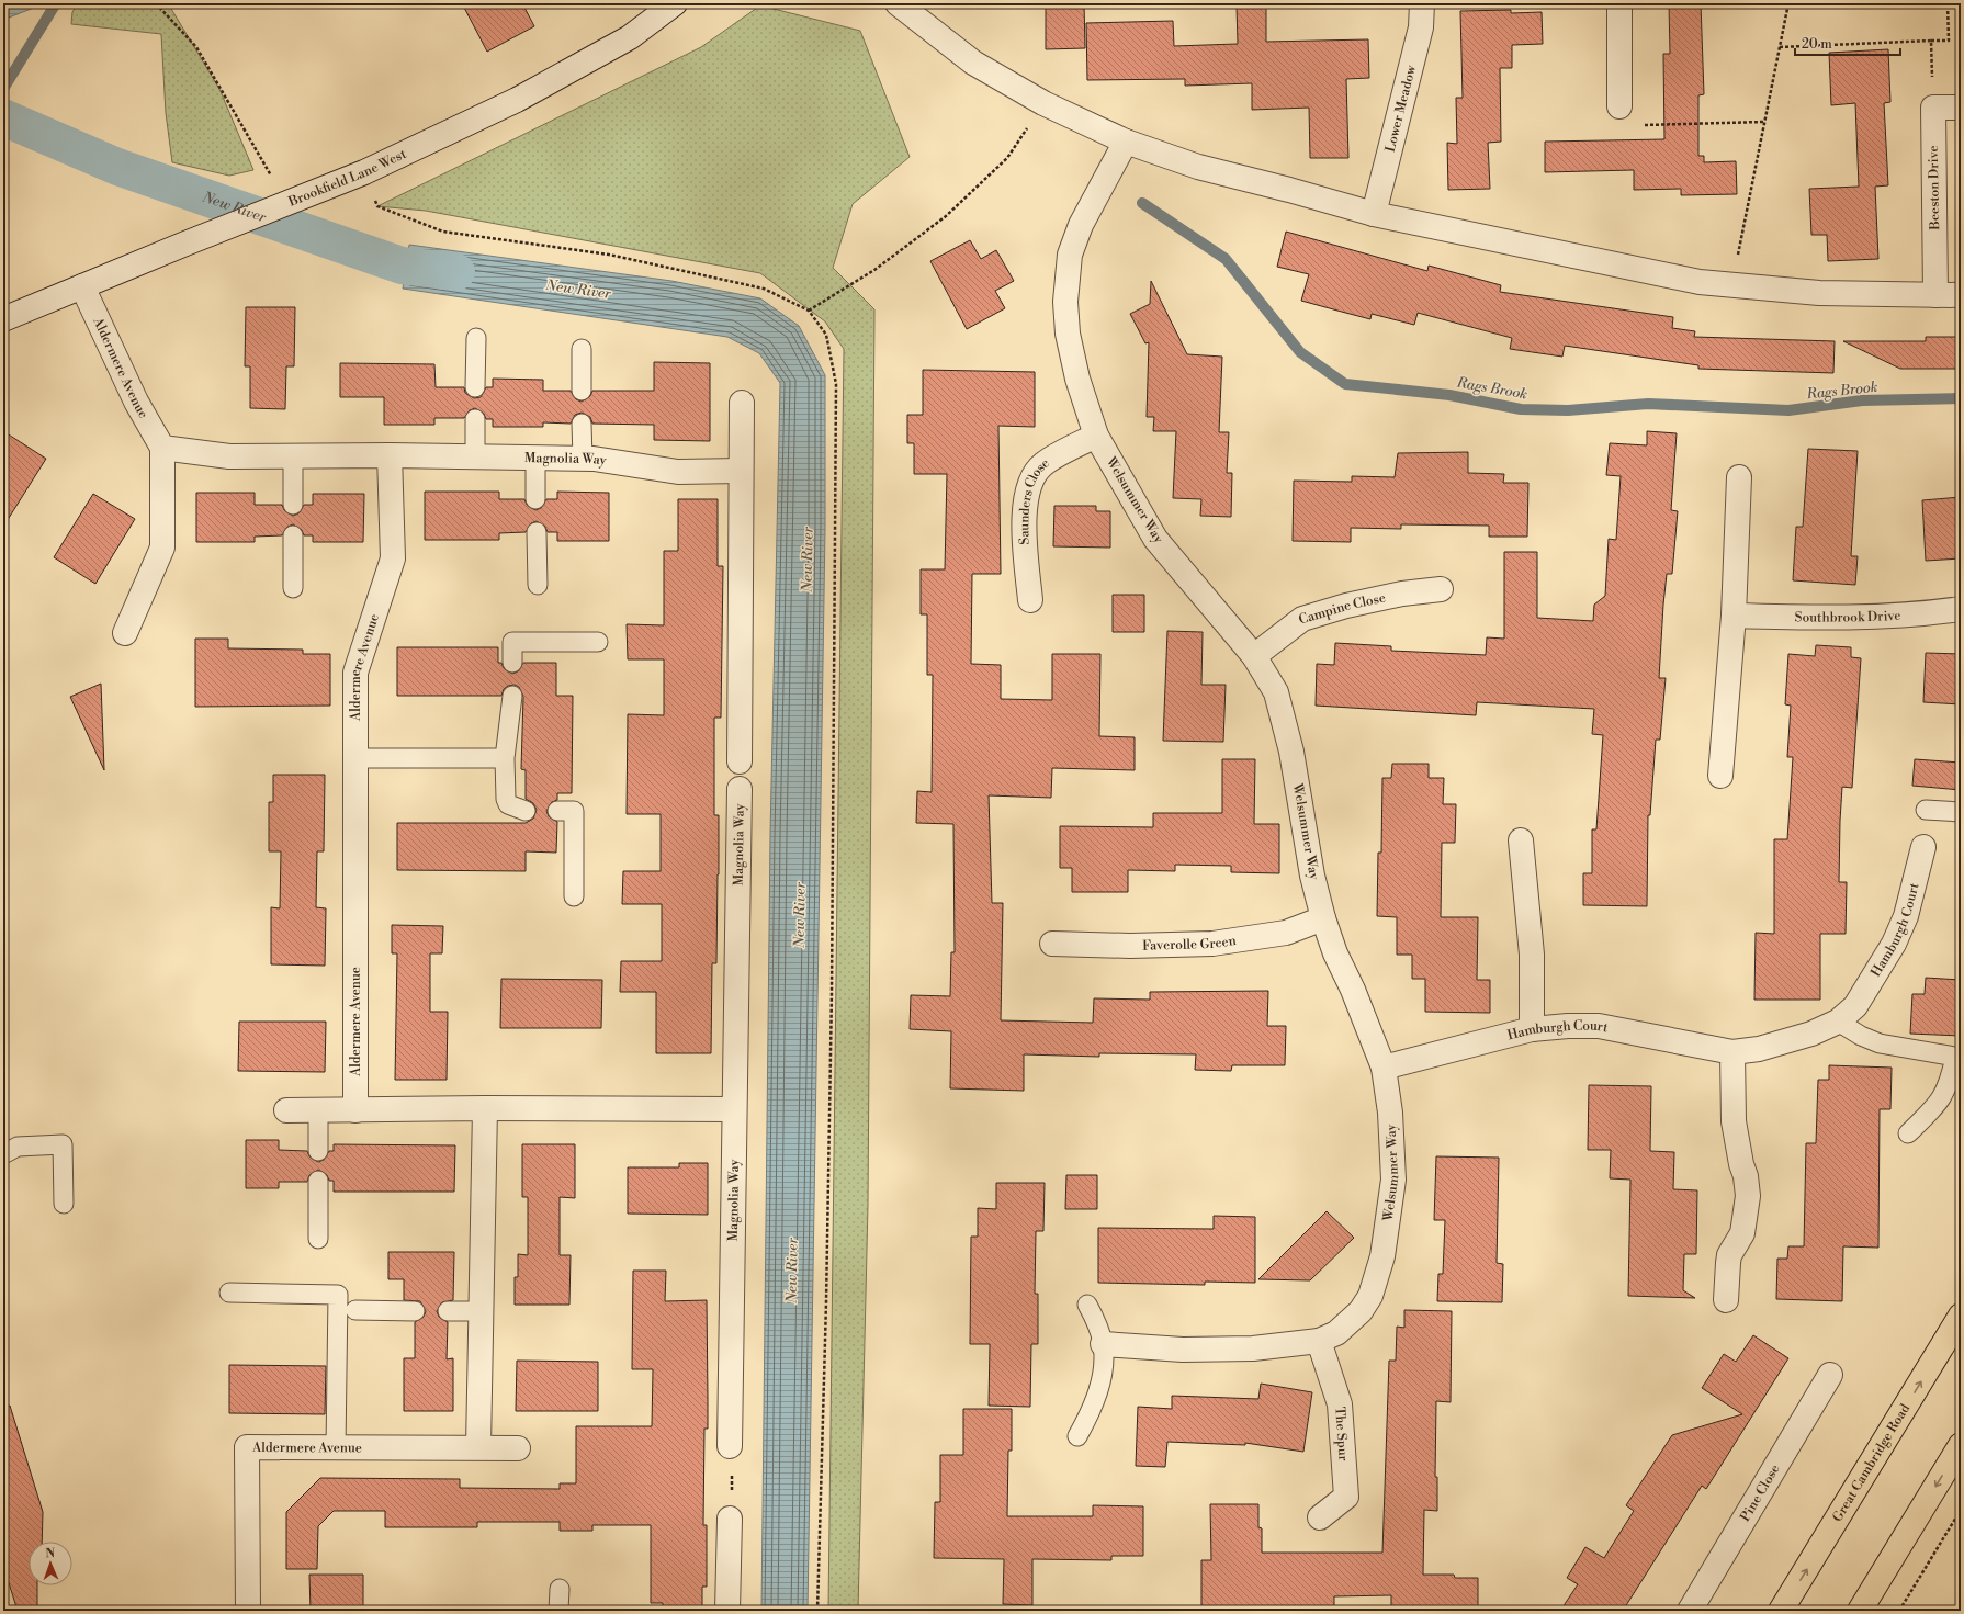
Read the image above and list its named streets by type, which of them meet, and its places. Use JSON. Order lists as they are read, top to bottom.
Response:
{
  "streets": {
    "highway": ["Great Cambridge Road"],
    "street": [
      "Lower Meadow",
      "Brookfield Lane West",
      "Beeston Drive",
      "Aldermere Avenue",
      "Magnolia Way",
      "Welsummer Way",
      "Saunders Close",
      "Campine Close",
      "Southbrook Drive",
      "Hamburgh Court",
      "Faverolle Green",
      "The Spur",
      "Pine Close"
    ]
  },
  "crossings": [
    ["Brookfield Lane West", "Aldermere Avenue"],
    ["Aldermere Avenue", "Magnolia Way"],
    ["Welsummer Way", "Saunders Close"],
    ["Welsummer Way", "Campine Close"],
    ["Welsummer Way", "Hamburgh Court"],
    ["Welsummer Way", "Faverolle Green"],
    ["Welsummer Way", "The Spur"]
  ],
  "water": ["New River", "Rags Brook"],
  "scale_bar": "20 m",
  "north": "top"
}
